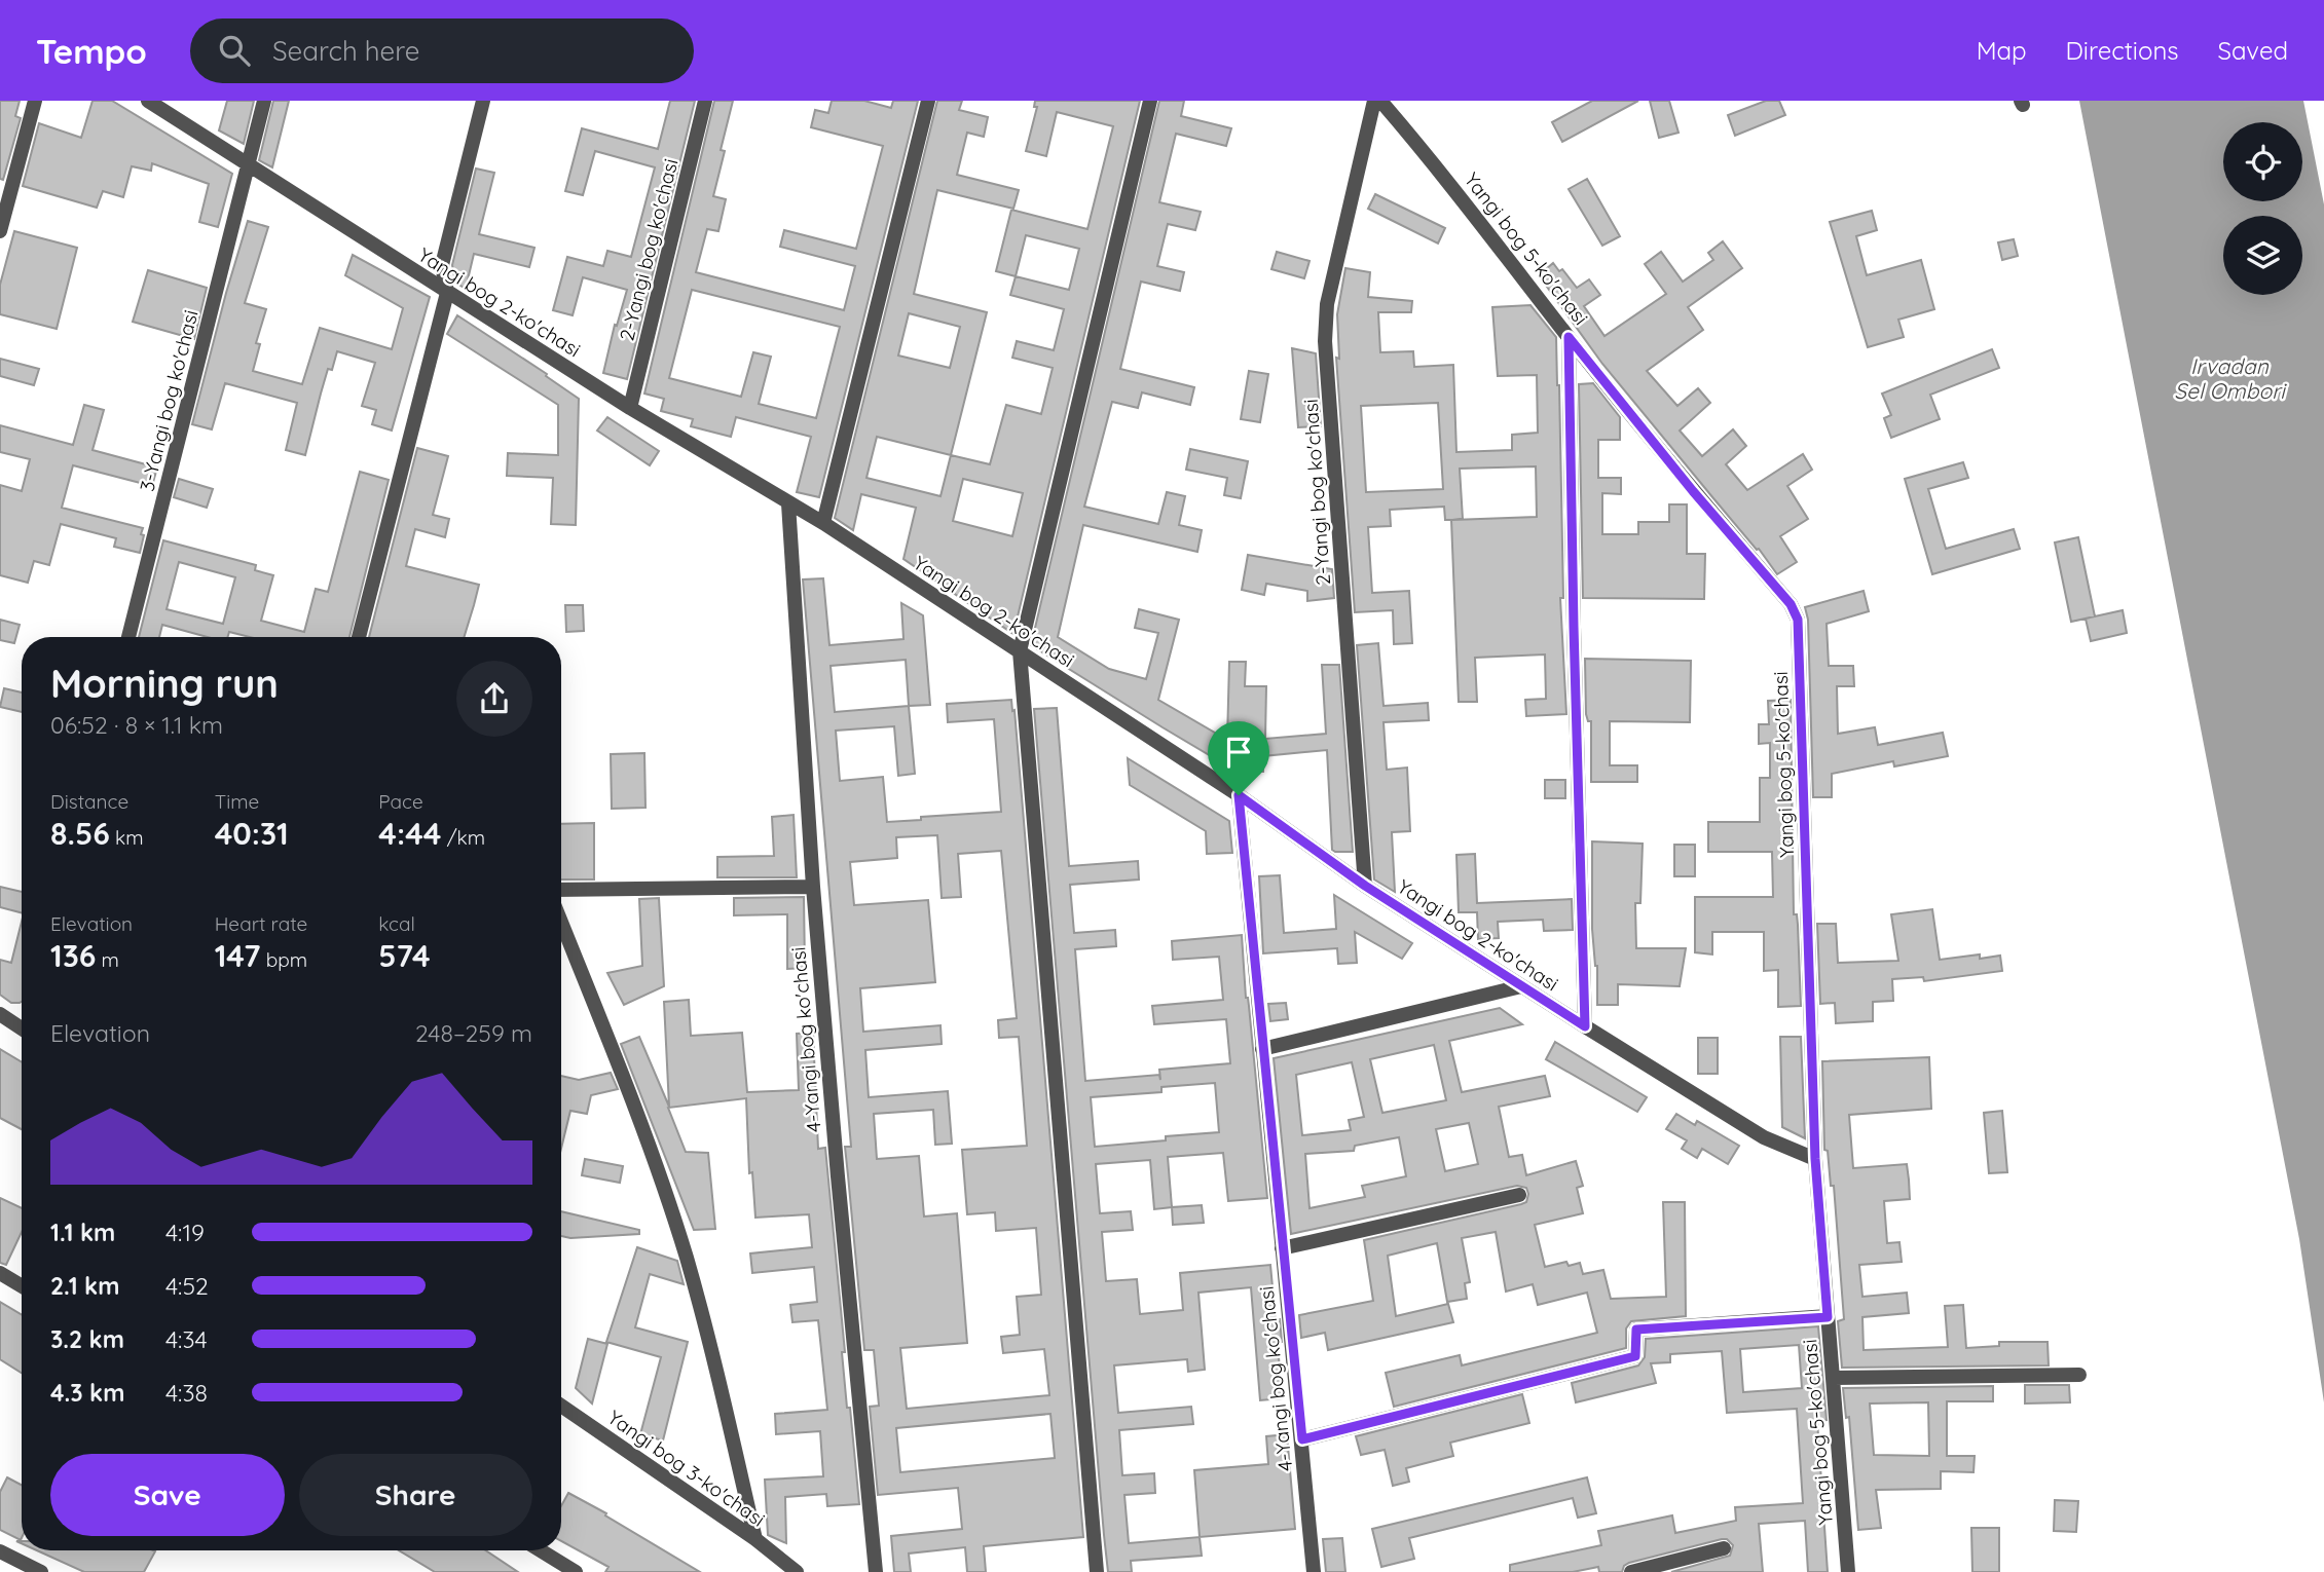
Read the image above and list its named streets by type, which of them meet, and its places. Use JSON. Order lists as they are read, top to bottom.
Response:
{
  "streets": {
    "street": [
      "Yangi bog 5-koʼchasi",
      "2-Yangi bog koʼchasi",
      "Yangi bog 2-koʼchasi",
      "3-Yangi bog koʼchasi",
      "4-Yangi bog koʼchasi",
      "Yangi bog 3-koʼchasi"
    ]
  },
  "crossings": [
    ["Yangi bog 5-koʼchasi", "Yangi bog 2-koʼchasi"],
    ["2-Yangi bog koʼchasi", "Yangi bog 2-koʼchasi"],
    ["Yangi bog 2-koʼchasi", "3-Yangi bog koʼchasi"],
    ["Yangi bog 2-koʼchasi", "4-Yangi bog koʼchasi"]
  ],
  "water": ["Irvadan Sel Ombori"],
  "page": {
    "header": "Tempo",
    "search": "Search here",
    "nav": ["Map", "Directions", "Saved"],
    "heading": ["Morning run", "06:52 · 8 × 1.1 km"],
    "stats": [
      ["Distance", "8.56 km"],
      ["Time", "40:31"],
      ["Pace", "4:44 /km"],
      ["Elevation", "136 m"],
      ["Heart rate", "147 bpm"],
      ["kcal", "574"]
    ],
    "chart": ["Elevation", "248–259 m"],
    "list": [
      {
        "name": "1.1 km",
        "note": "4:19"
      },
      {
        "name": "2.1 km",
        "note": "4:52"
      },
      {
        "name": "3.2 km",
        "note": "4:34"
      },
      {
        "name": "4.3 km",
        "note": "4:38"
      }
    ],
    "buttons": ["Save", "Share"]
  }
}
